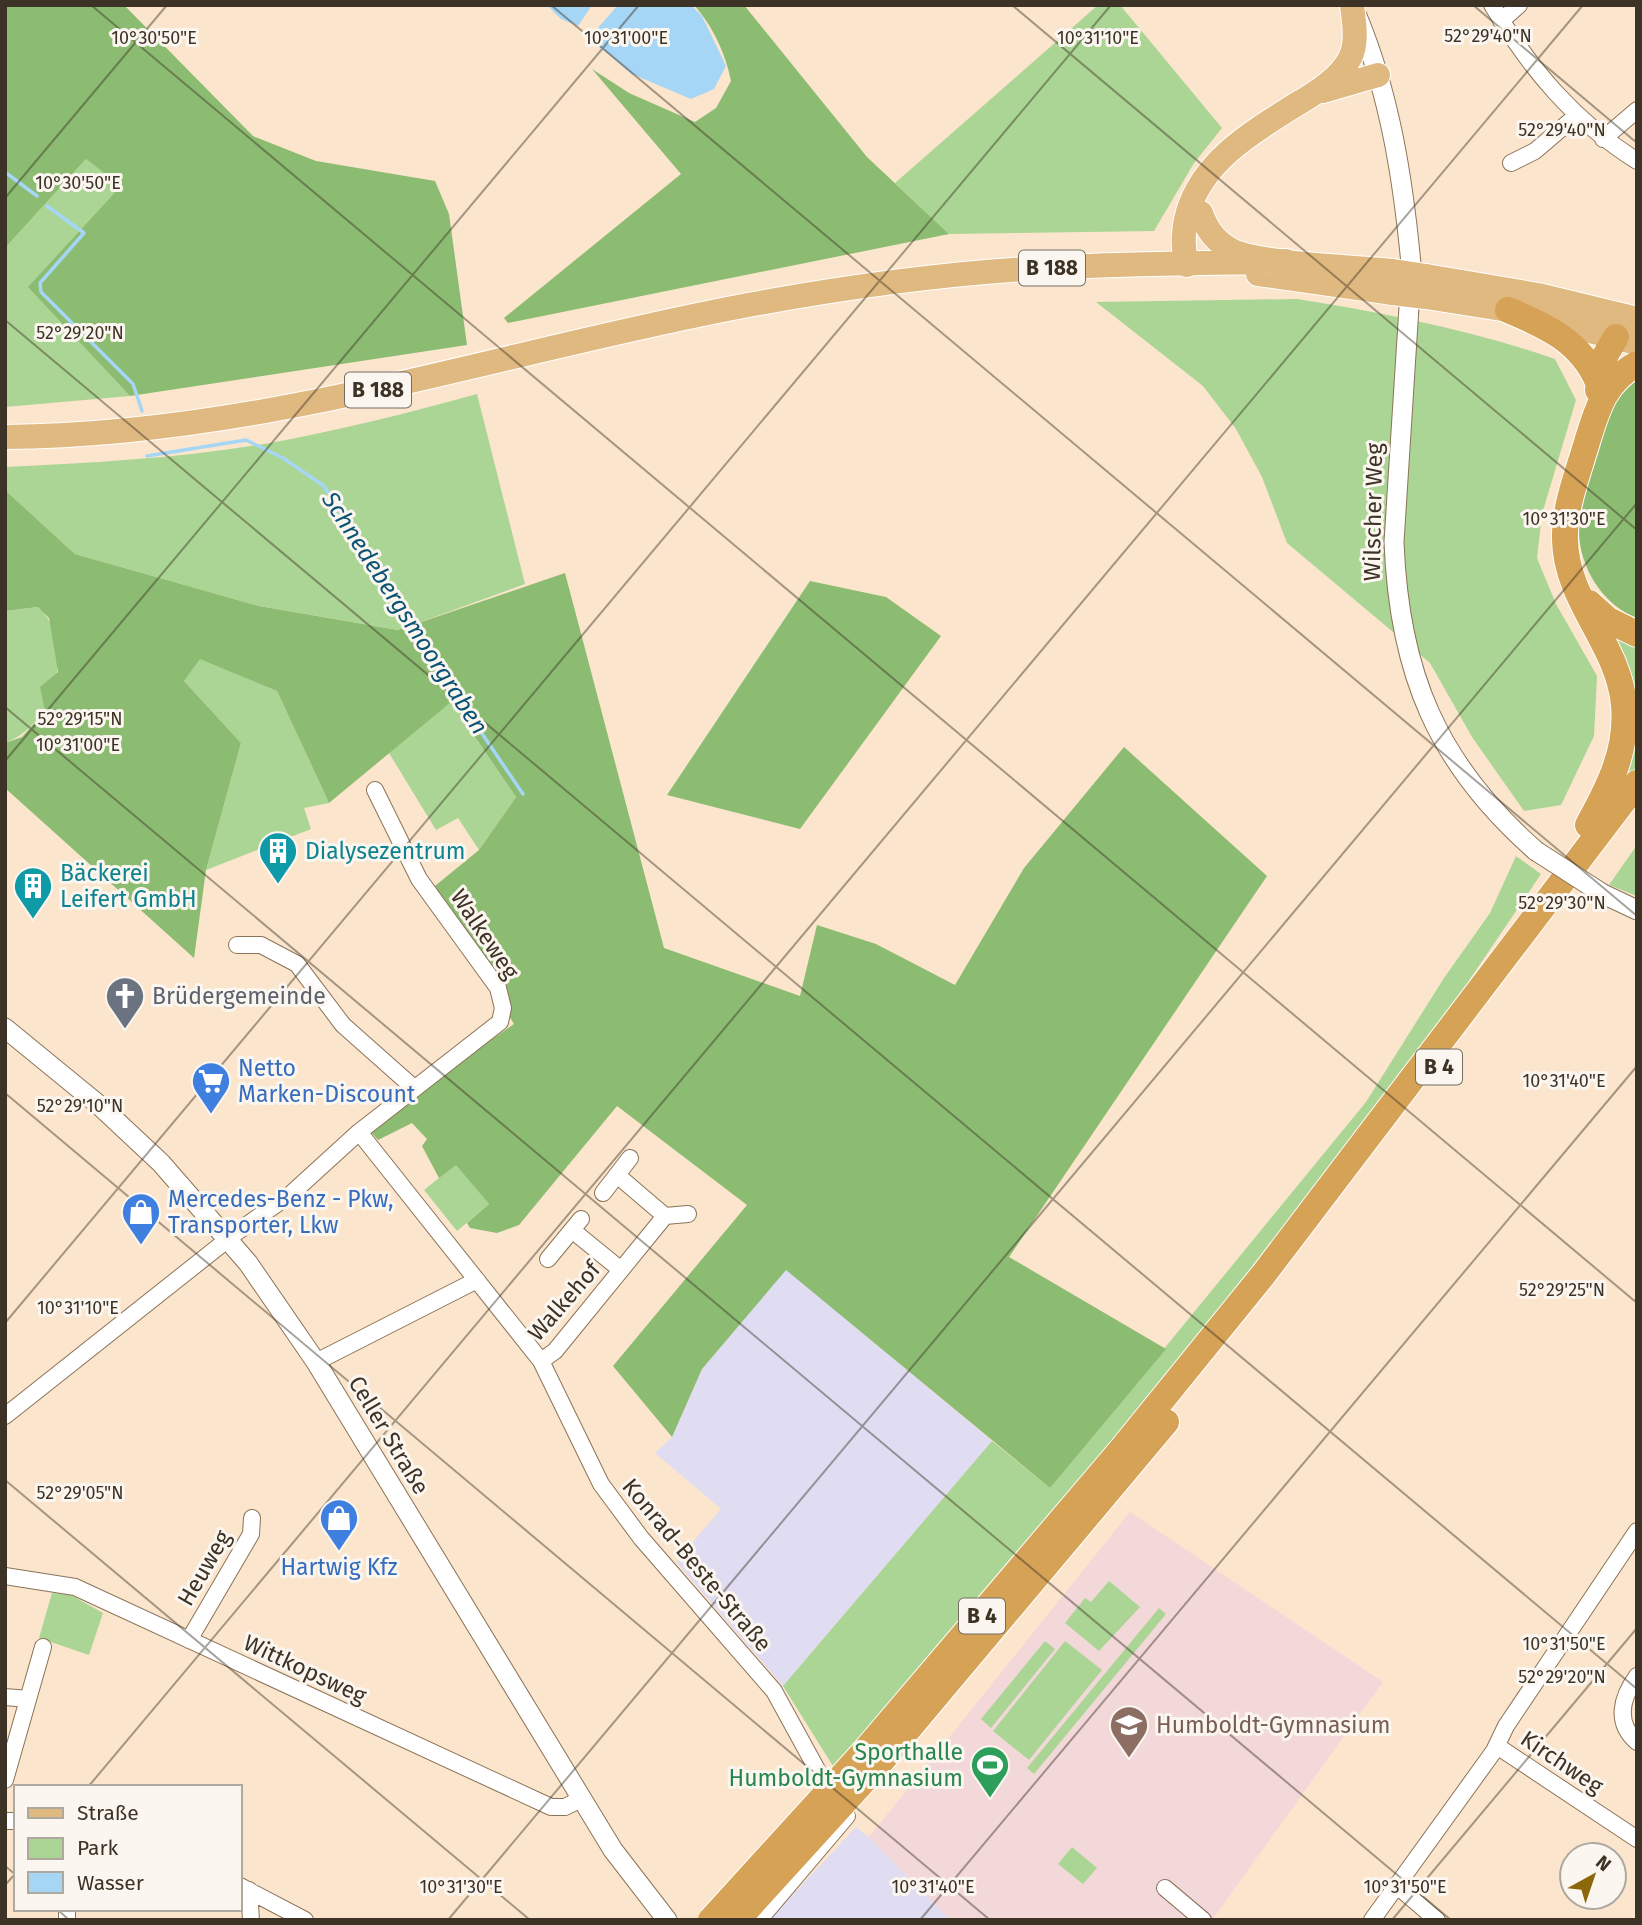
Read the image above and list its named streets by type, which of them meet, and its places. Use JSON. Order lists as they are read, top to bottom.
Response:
{
  "streets": {
    "highway": ["B 4"],
    "main road": ["B 188"],
    "street": [
      "Wilscher Weg",
      "Walkeweg",
      "Walkehof",
      "Celler Straße",
      "Konrad-Beste-Straße",
      "Heuweg",
      "Wittkopsweg",
      "Kirchweg"
    ]
  },
  "crossings": [
    ["B 188", "Wilscher Weg"],
    ["Walkeweg", "Celler Straße"],
    ["Walkeweg", "Konrad-Beste-Straße"],
    ["Walkehof", "Konrad-Beste-Straße"],
    ["Celler Straße", "Wittkopsweg"],
    ["Heuweg", "Wittkopsweg"]
  ],
  "water": ["Schnedebergsmoorgraben"],
  "places": {
    "building": ["Dialysezentrum", "Bäckerei Leifert GmbH"],
    "church": ["Brüdergemeinde"],
    "supermarket": ["Netto Marken-Discount"],
    "shop": ["Mercedes-Benz - Pkw, Transporter, Lkw", "Hartwig Kfz"],
    "school or university": ["Humboldt-Gymnasium"],
    "sports": ["Sporthalle Humboldt-Gymnasium"]
  },
  "legend": ["Straße", "Park", "Wasser"],
  "north": "top right",
  "coordinates": [
    "52°29'40\"N",
    "10°30'50\"E",
    "10°31'00\"E",
    "10°31'10\"E",
    "52°29'20\"N",
    "10°31'30\"E",
    "52°29'15\"N",
    "52°29'30\"N",
    "10°31'40\"E",
    "52°29'10\"N",
    "52°29'25\"N",
    "52°29'05\"N",
    "10°31'50\"E"
  ]
}
